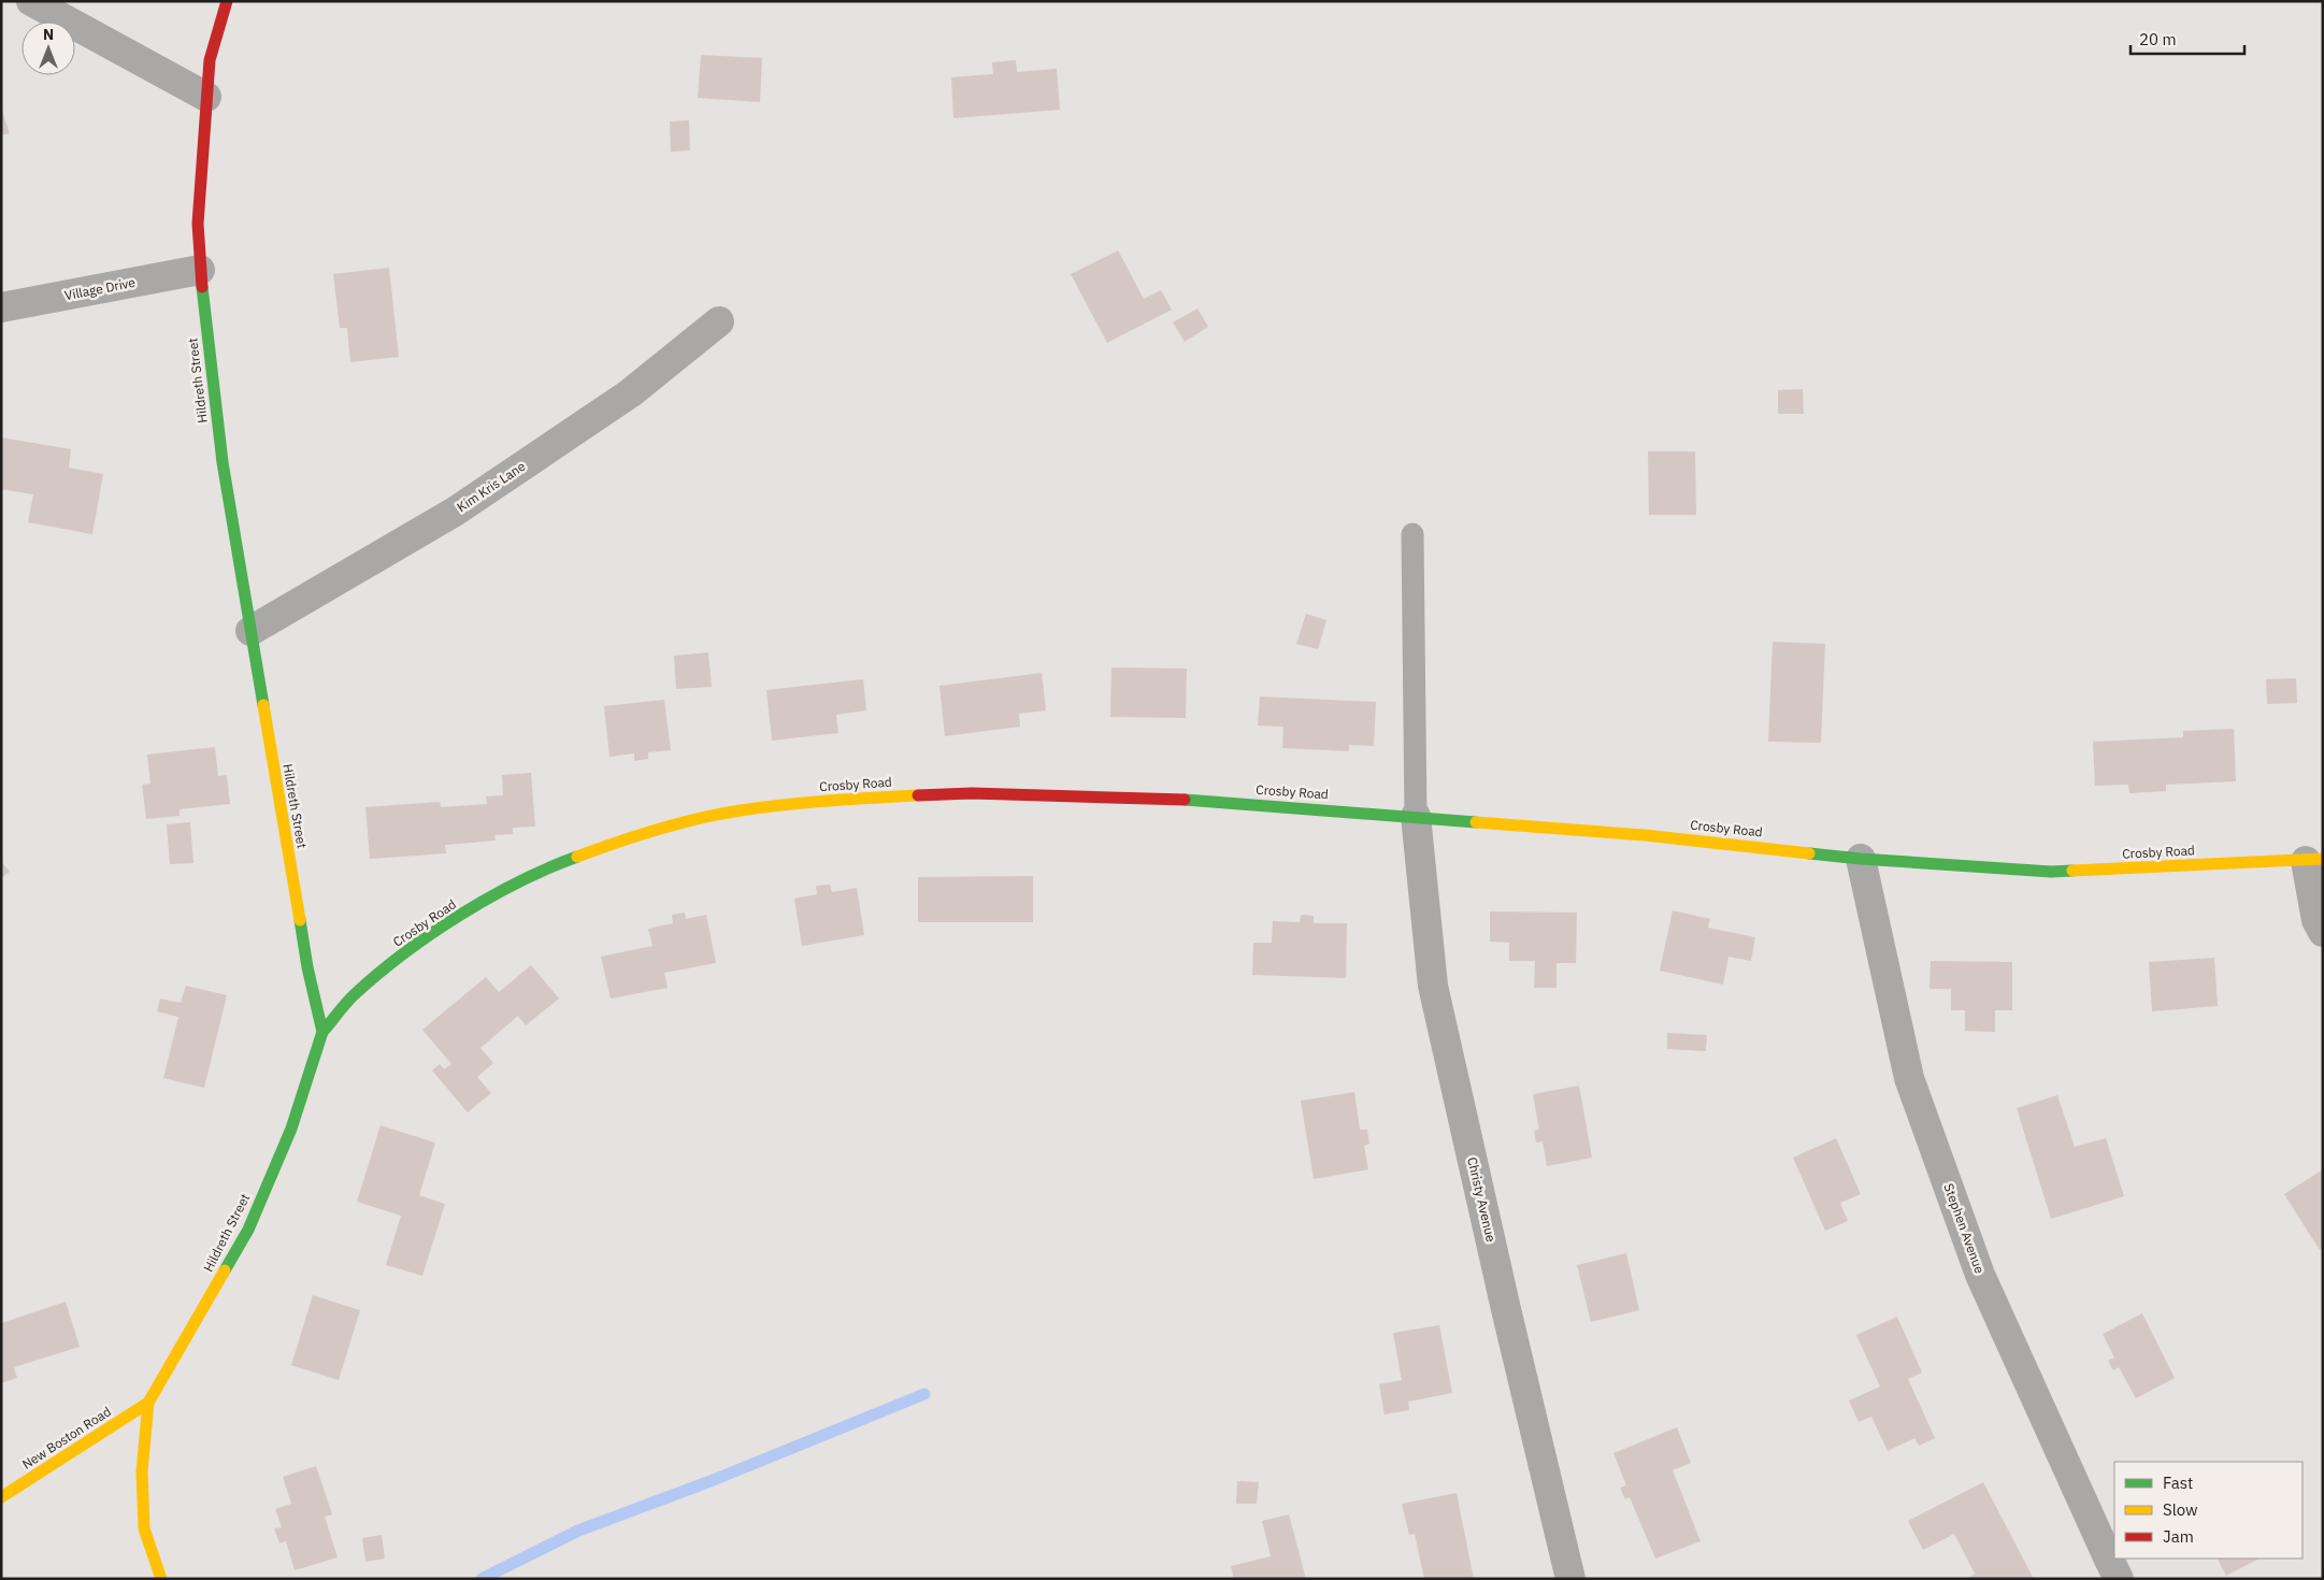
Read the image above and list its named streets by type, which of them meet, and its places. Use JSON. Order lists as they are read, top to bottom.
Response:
{
  "streets": {
    "street": [
      "Village Drive",
      "Hildreth Street",
      "Kim Kris Lane",
      "Crosby Road",
      "Christy Avenue",
      "Stephen Avenue",
      "New Boston Road"
    ]
  },
  "crossings": [
    ["Village Drive", "Hildreth Street"],
    ["Hildreth Street", "Kim Kris Lane"],
    ["Hildreth Street", "Crosby Road"],
    ["Hildreth Street", "New Boston Road"],
    ["Crosby Road", "Christy Avenue"],
    ["Crosby Road", "Stephen Avenue"]
  ],
  "legend": ["Fast", "Slow", "Jam"],
  "scale_bar": "20 m",
  "north": "top"
}
